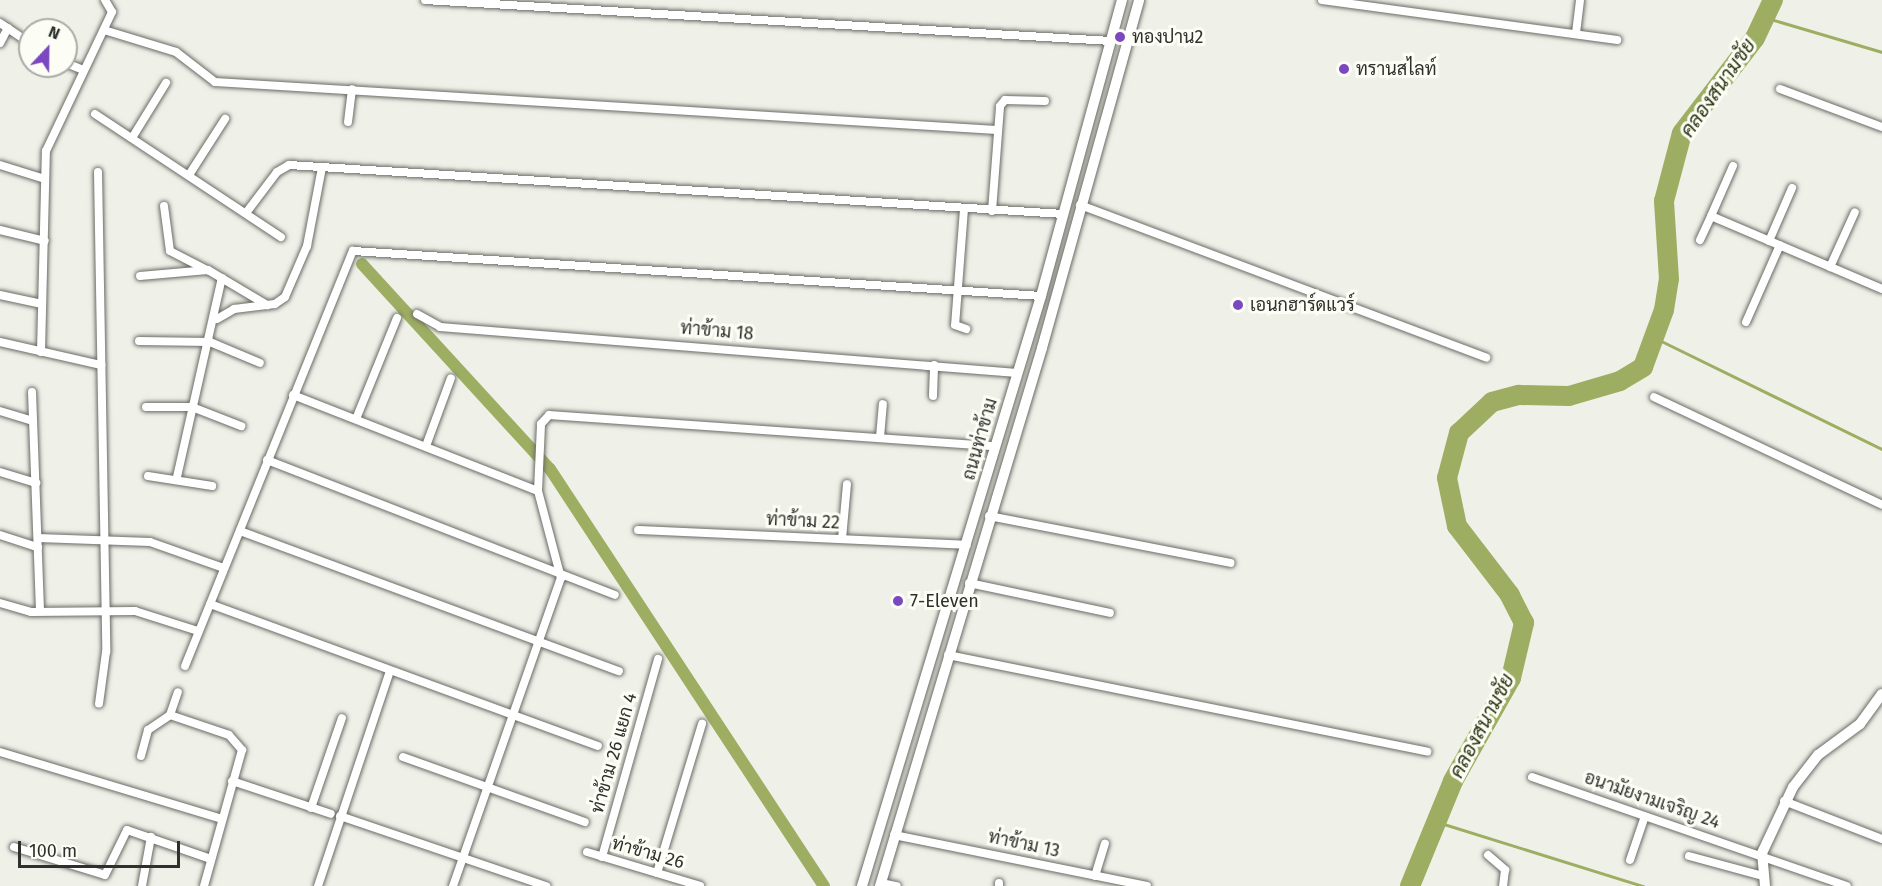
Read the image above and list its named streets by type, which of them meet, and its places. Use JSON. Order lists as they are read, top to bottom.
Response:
{
  "streets": {
    "street": [
      "ท่าข้าม 18",
      "ถนนท่าข้าม",
      "ท่าข้าม 22",
      "ท่าข้าม 26 แยก 4",
      "อนามัยงามเจริญ 24",
      "ท่าข้าม 13",
      "ท่าข้าม 26"
    ]
  },
  "crossings": [
    ["ท่าข้าม 18", "ถนนท่าข้าม"],
    ["ถนนท่าข้าม", "ท่าข้าม 22"],
    ["ถนนท่าข้าม", "ท่าข้าม 13"],
    ["ท่าข้าม 26 แยก 4", "ท่าข้าม 26"]
  ],
  "water": ["คลองสนามชัย"],
  "places": [
    "ทองปาน2",
    "ทรานสไลท์",
    "เอนกฮาร์ดแวร์",
    "7-Eleven"
  ],
  "scale_bar": "100 m",
  "north": "top"
}
